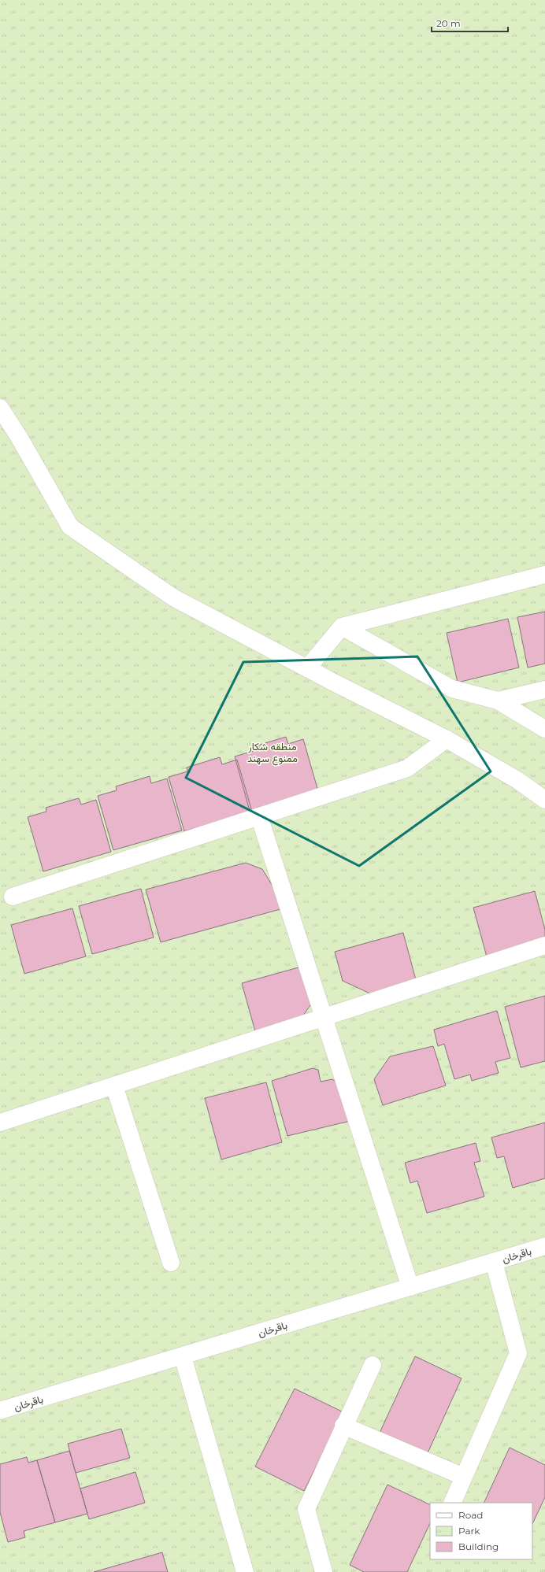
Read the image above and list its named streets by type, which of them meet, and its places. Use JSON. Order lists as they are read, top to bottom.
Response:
{
  "streets": {
    "street": ["باقرخان"]
  },
  "parks": ["منطقه شکار ممنوع سهند"],
  "legend": ["Road", "Park", "Building"],
  "scale_bar": "20 m"
}
